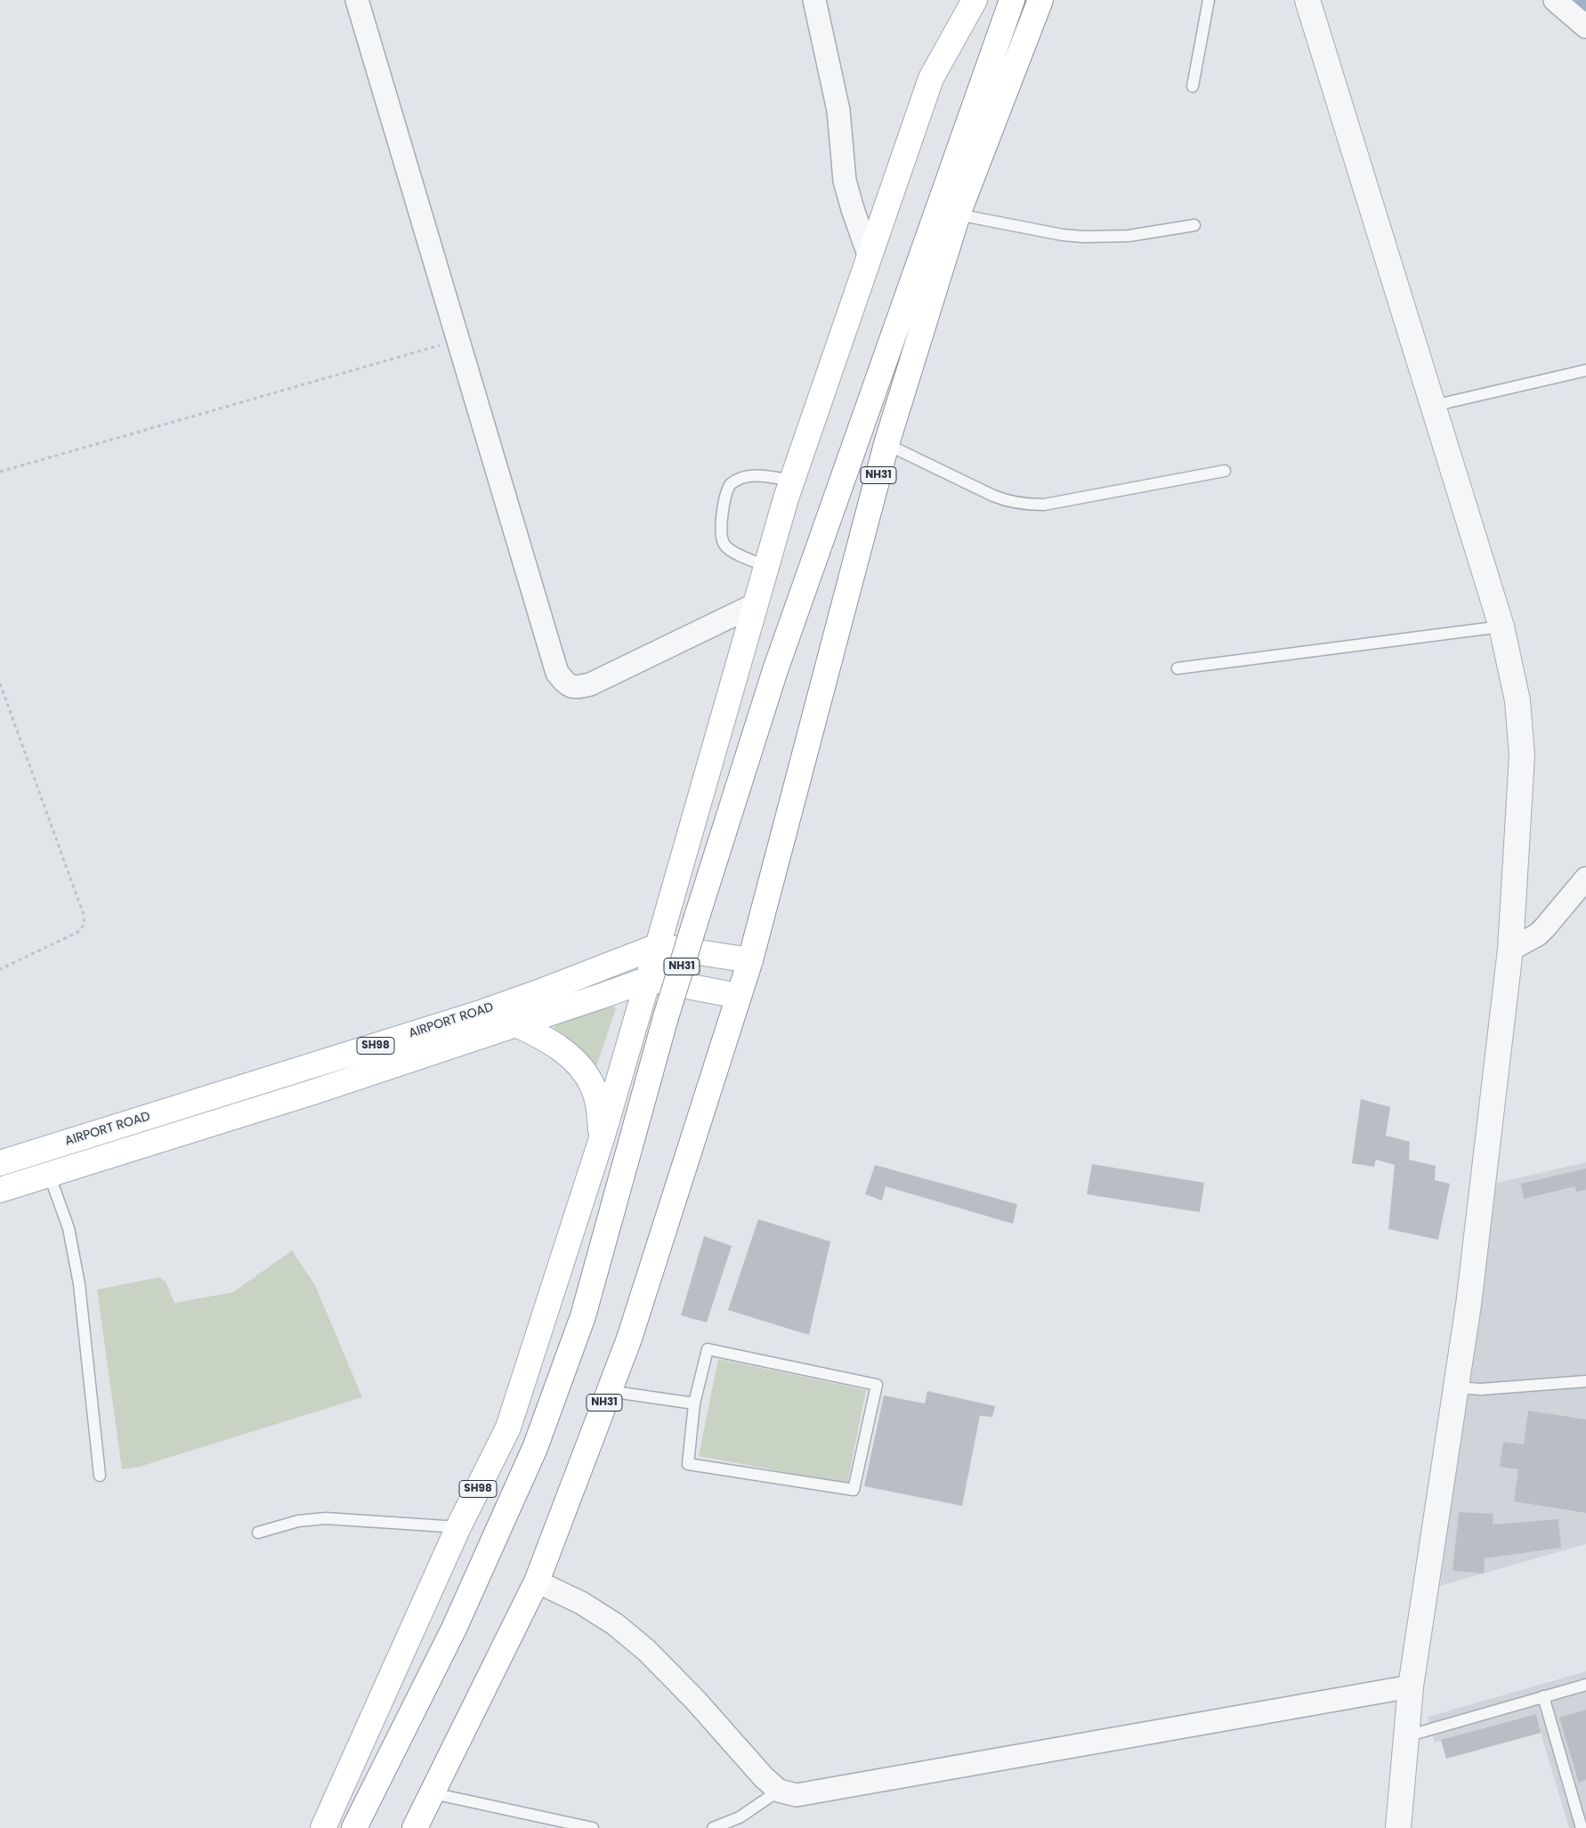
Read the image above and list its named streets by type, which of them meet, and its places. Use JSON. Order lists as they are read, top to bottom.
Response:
{
  "streets": {
    "main road": ["NH31", "AIRPORT ROAD", "SH98"]
  },
  "crossings": [
    ["NH31", "AIRPORT ROAD"],
    ["AIRPORT ROAD", "SH98"]
  ]
}
